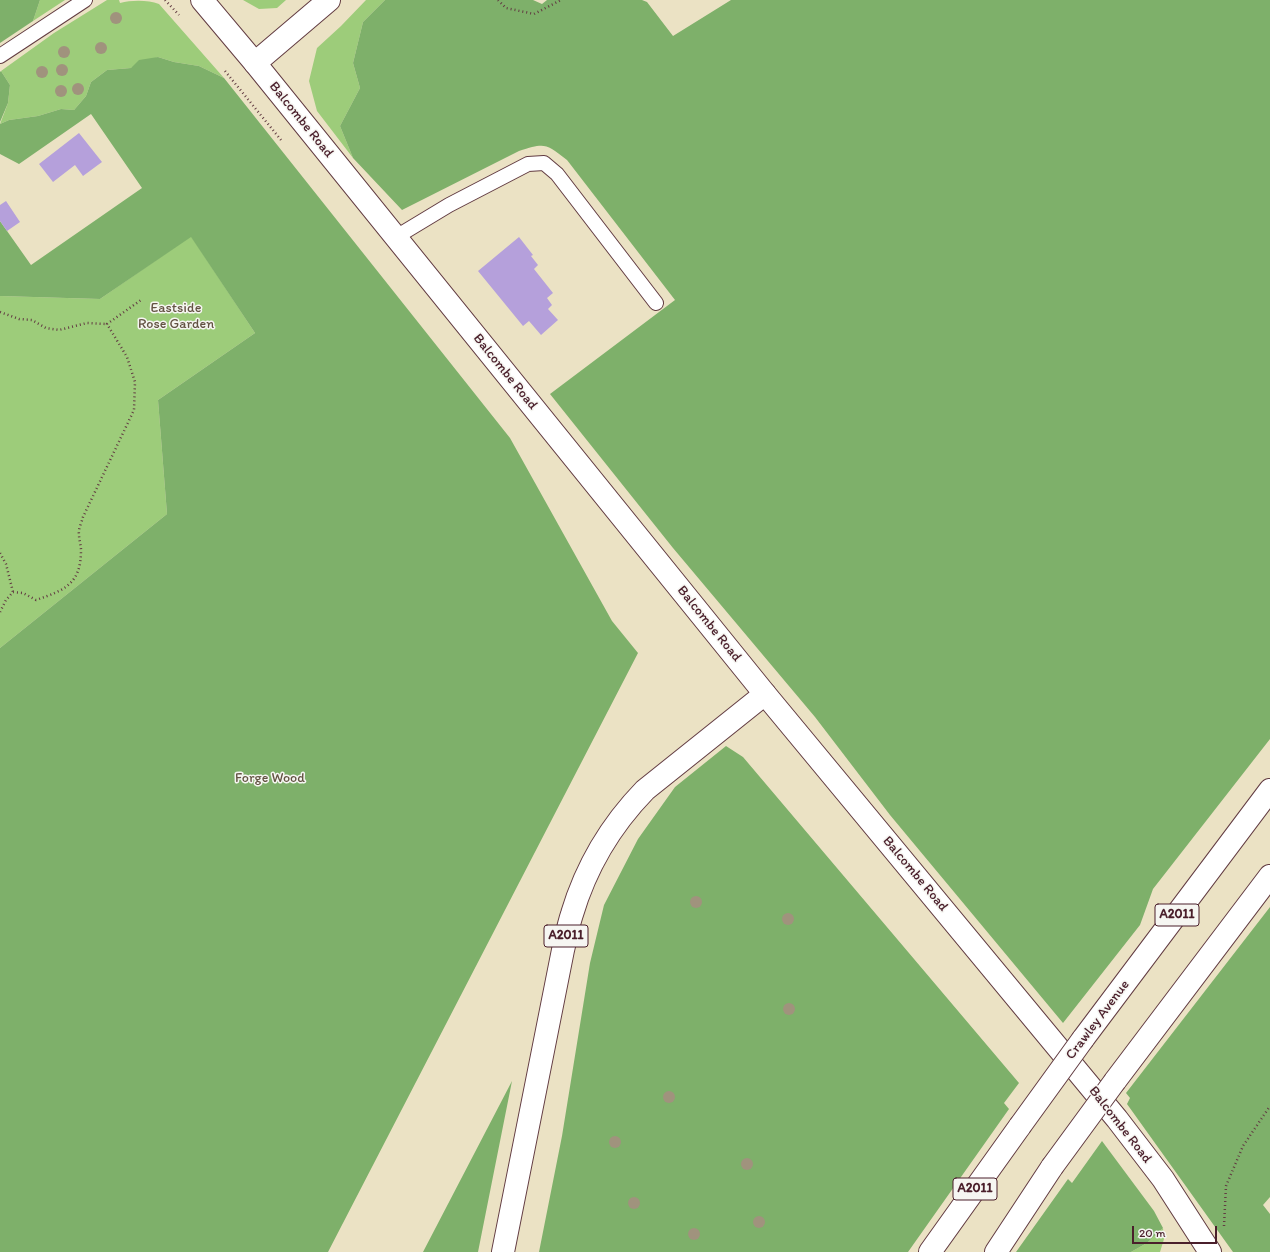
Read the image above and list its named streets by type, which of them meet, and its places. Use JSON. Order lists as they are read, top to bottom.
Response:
{
  "streets": {
    "main road": ["Balcombe Road", "A2011", "Crawley Avenue"]
  },
  "crossings": [
    ["Balcombe Road", "A2011"]
  ],
  "parks": ["Eastside Rose Garden", "Forge Wood"],
  "scale_bar": "20 m"
}
